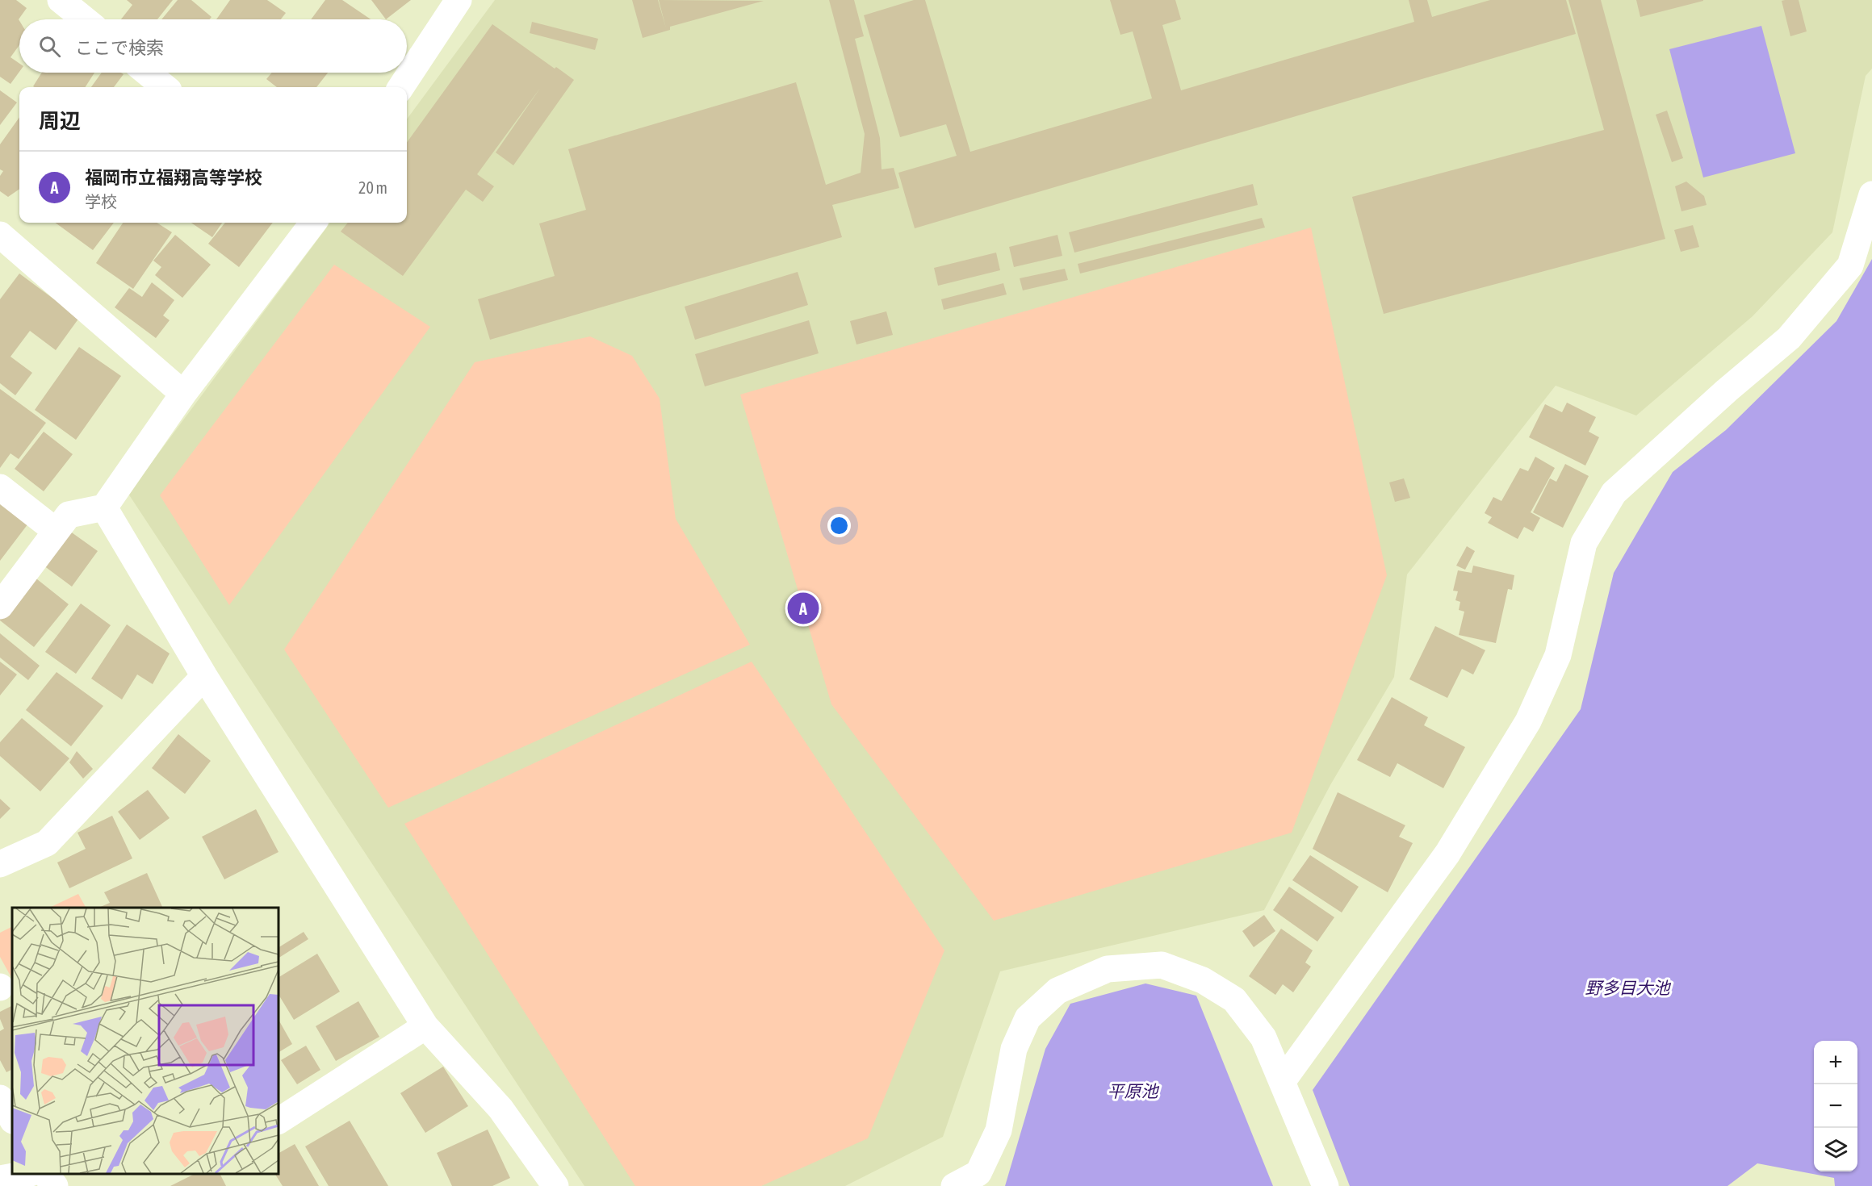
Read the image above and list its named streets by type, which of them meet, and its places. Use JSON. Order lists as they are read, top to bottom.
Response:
{
  "water": ["野多目大池", "平原池"],
  "page": {
    "search": "ここで検索",
    "heading": "周辺",
    "list": [
      {
        "mark": "A",
        "name": "福岡市立福翔高等学校",
        "note": "学校",
        "value": "20 m"
      }
    ],
    "pins": "A",
    "map_buttons": ["+", "−"]
  }
}
